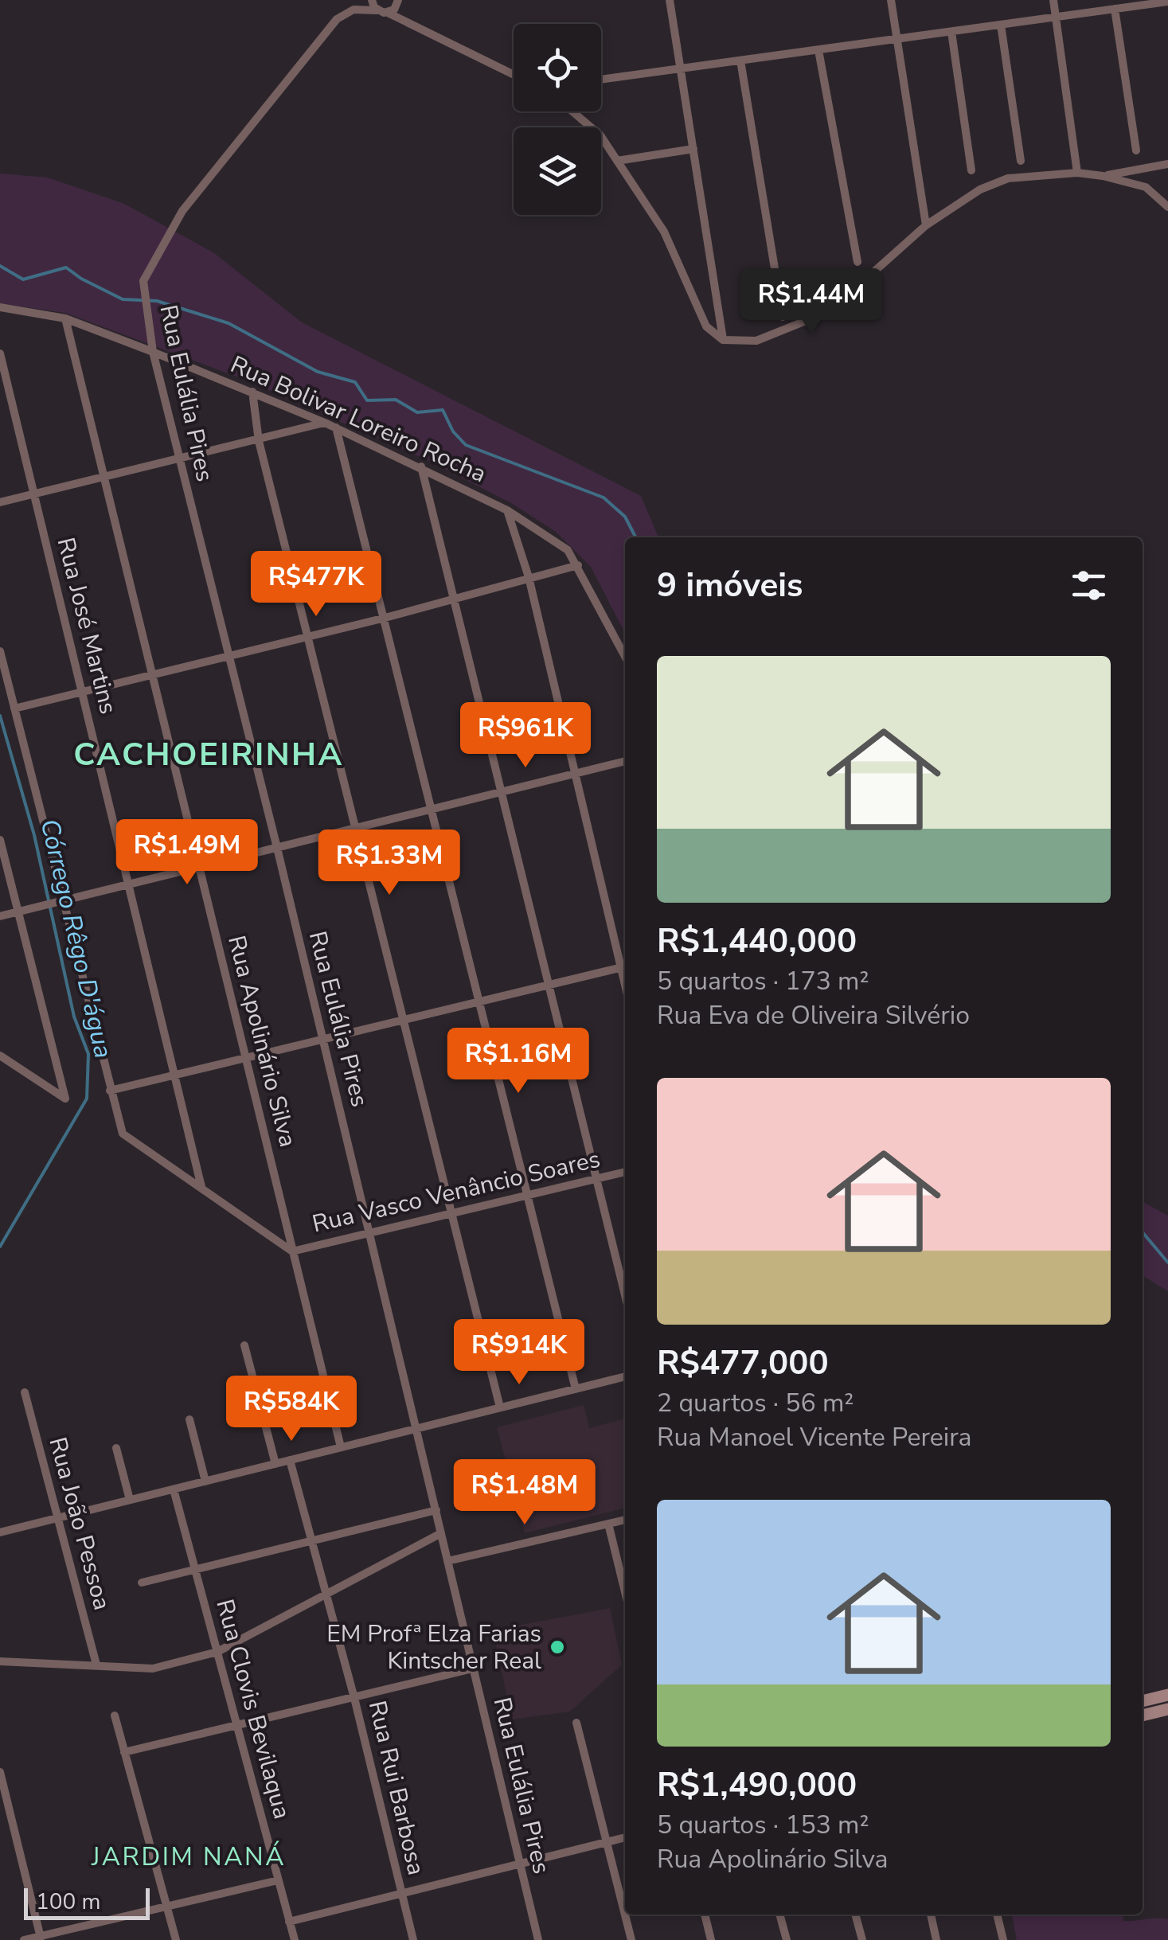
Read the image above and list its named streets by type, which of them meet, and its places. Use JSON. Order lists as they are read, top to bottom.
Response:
{
  "streets": {
    "street": [
      "Rua Eulália Pires",
      "Rua Bolivar Loreiro Rocha",
      "Rua José Martins",
      "Rua Apolinário Silva",
      "Rua Vasco Venâncio Soares",
      "Rua João Pessoa",
      "Rua Clovis Bevilaqua",
      "Rua Rui Barbosa"
    ]
  },
  "crossings": [
    ["Rua Eulália Pires", "Rua Bolivar Loreiro Rocha"],
    ["Rua Eulália Pires", "Rua Vasco Venâncio Soares"],
    ["Rua Bolivar Loreiro Rocha", "Rua Apolinário Silva"],
    ["Rua Apolinário Silva", "Rua Vasco Venâncio Soares"]
  ],
  "districts": ["CACHOEIRINHA", "JARDIM NANÁ"],
  "water": ["Córrego Rêgo D'água"],
  "places": ["EM Profª Elza Farias Kintscher Real"],
  "scale_bar": "100 m",
  "page": {
    "price": [
      "R$1.44M",
      "R$477K",
      "R$961K",
      "R$1.49M",
      "R$1.33M",
      "R$1.16M",
      "R$914K",
      "R$584K",
      "R$1.48M"
    ],
    "heading": "9 imóveis",
    "list": [
      {
        "name": "R$1,440,000",
        "note": "5 quartos · 173 m² · Rua Eva de Oliveira Silvério"
      },
      {
        "name": "R$477,000",
        "note": "2 quartos · 56 m² · Rua Manoel Vicente Pereira"
      },
      {
        "name": "R$1,490,000",
        "note": "5 quartos · 153 m² · Rua Apolinário Silva"
      }
    ],
    "scale": "100 m"
  }
}
